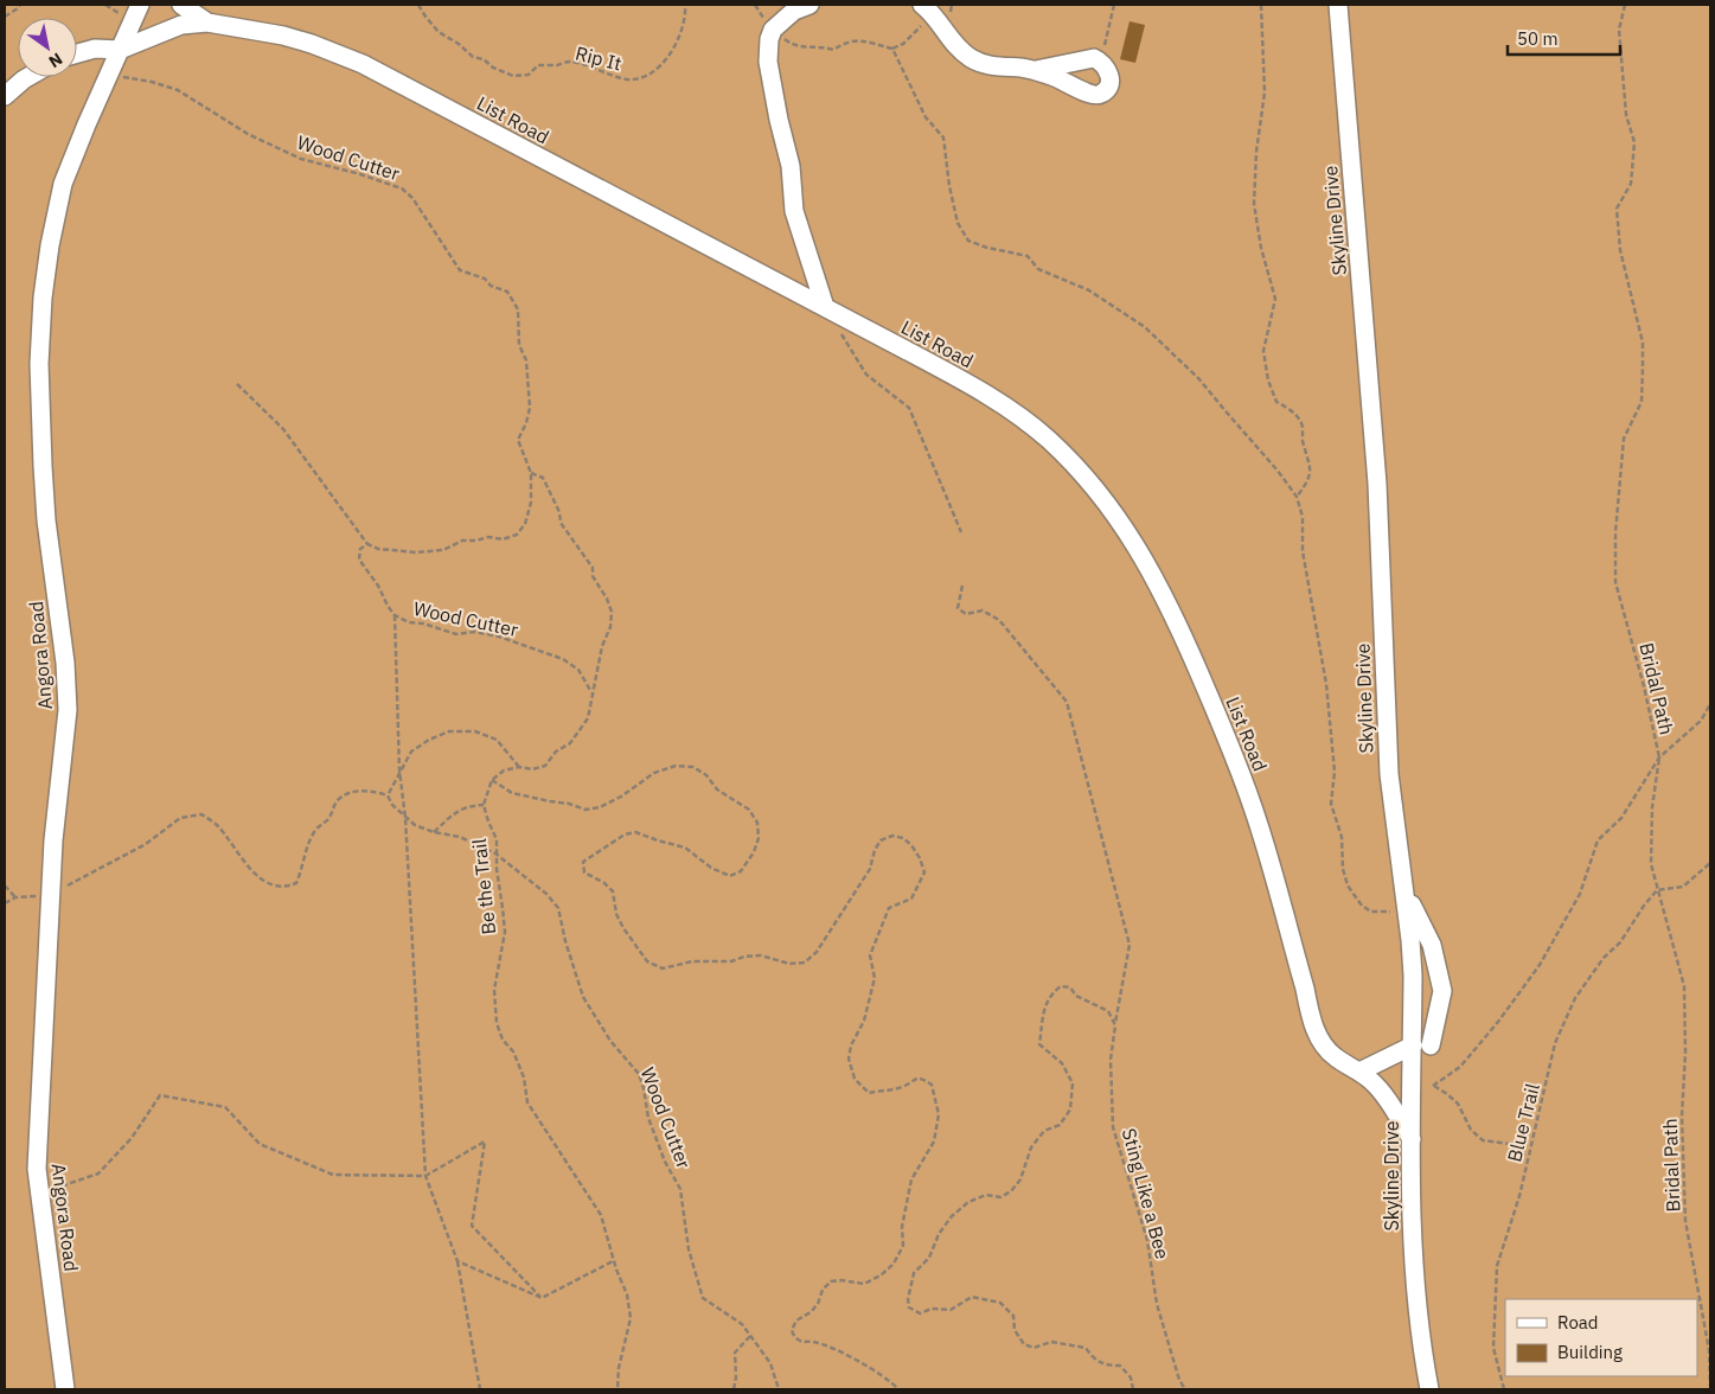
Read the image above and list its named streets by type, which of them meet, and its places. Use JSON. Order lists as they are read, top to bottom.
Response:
{
  "streets": {
    "street": ["List Road", "Skyline Drive", "Angora Road"],
    "path": [
      "Rip It",
      "Wood Cutter",
      "Bridal Path",
      "Be the Trail",
      "Blue Trail",
      "Sting Like a Bee"
    ]
  },
  "crossings": [
    ["List Road", "Skyline Drive"],
    ["List Road", "Angora Road"],
    ["Wood Cutter", "Angora Road"],
    ["Wood Cutter", "Be the Trail"],
    ["Bridal Path", "Blue Trail"]
  ],
  "legend": ["Road", "Building"],
  "scale_bar": "50 m",
  "north": "bottom right"
}
